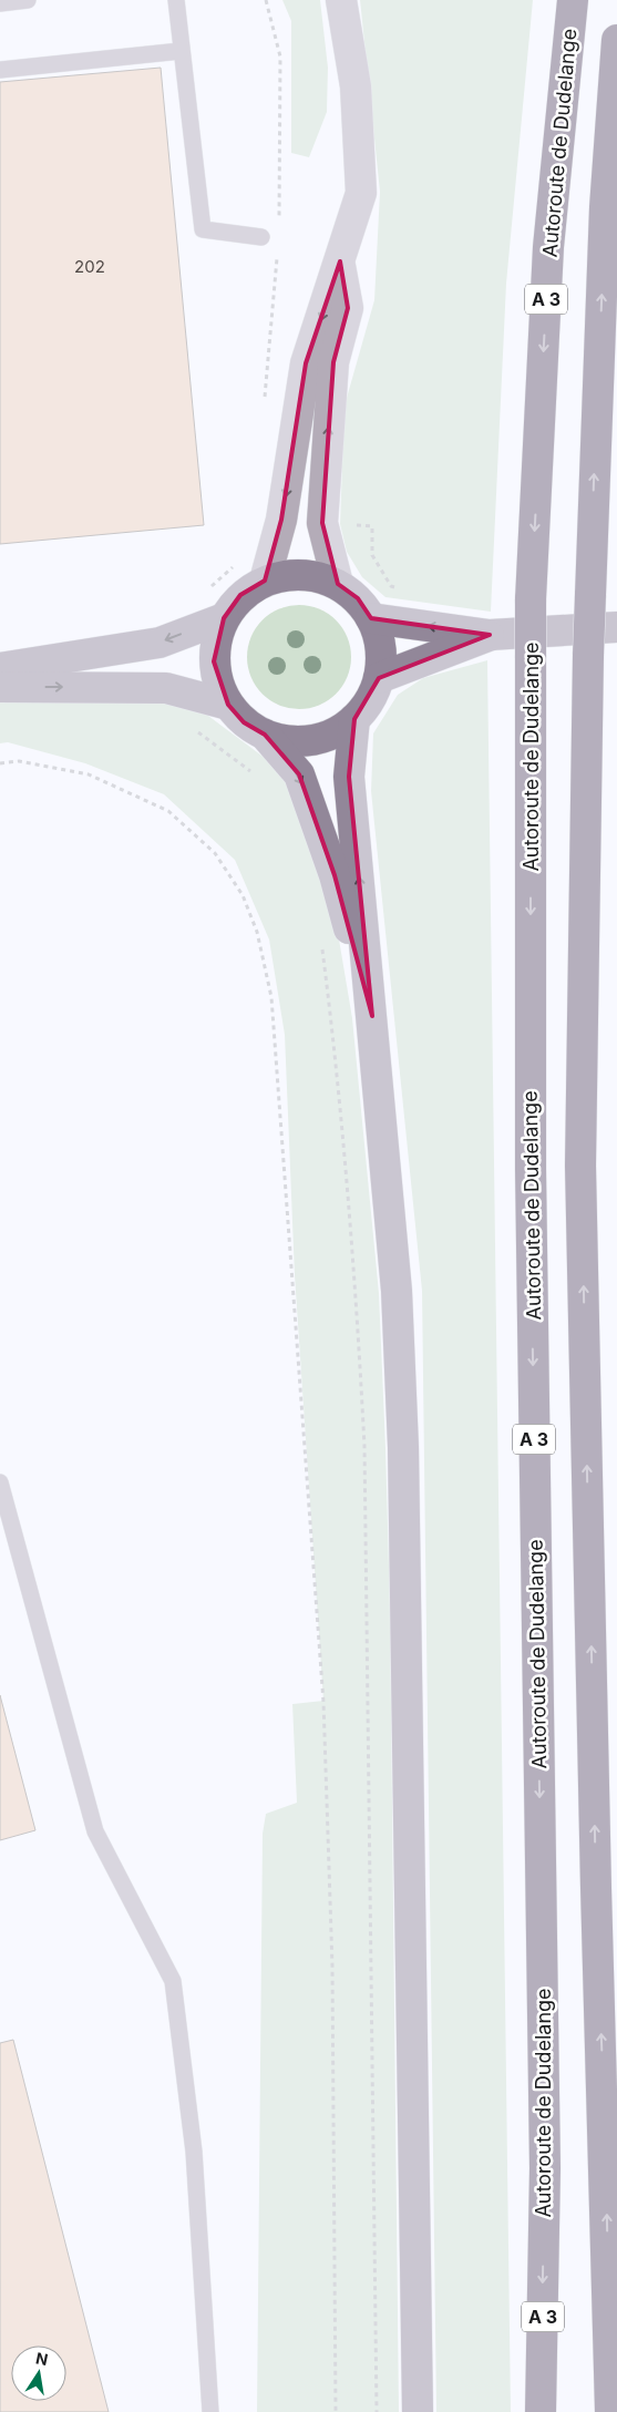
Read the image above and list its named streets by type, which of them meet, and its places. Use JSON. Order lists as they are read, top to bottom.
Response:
{
  "streets": {
    "highway": ["Autoroute de Dudelange", "A 3"]
  },
  "house_numbers": ["202"],
  "north": "top"
}
